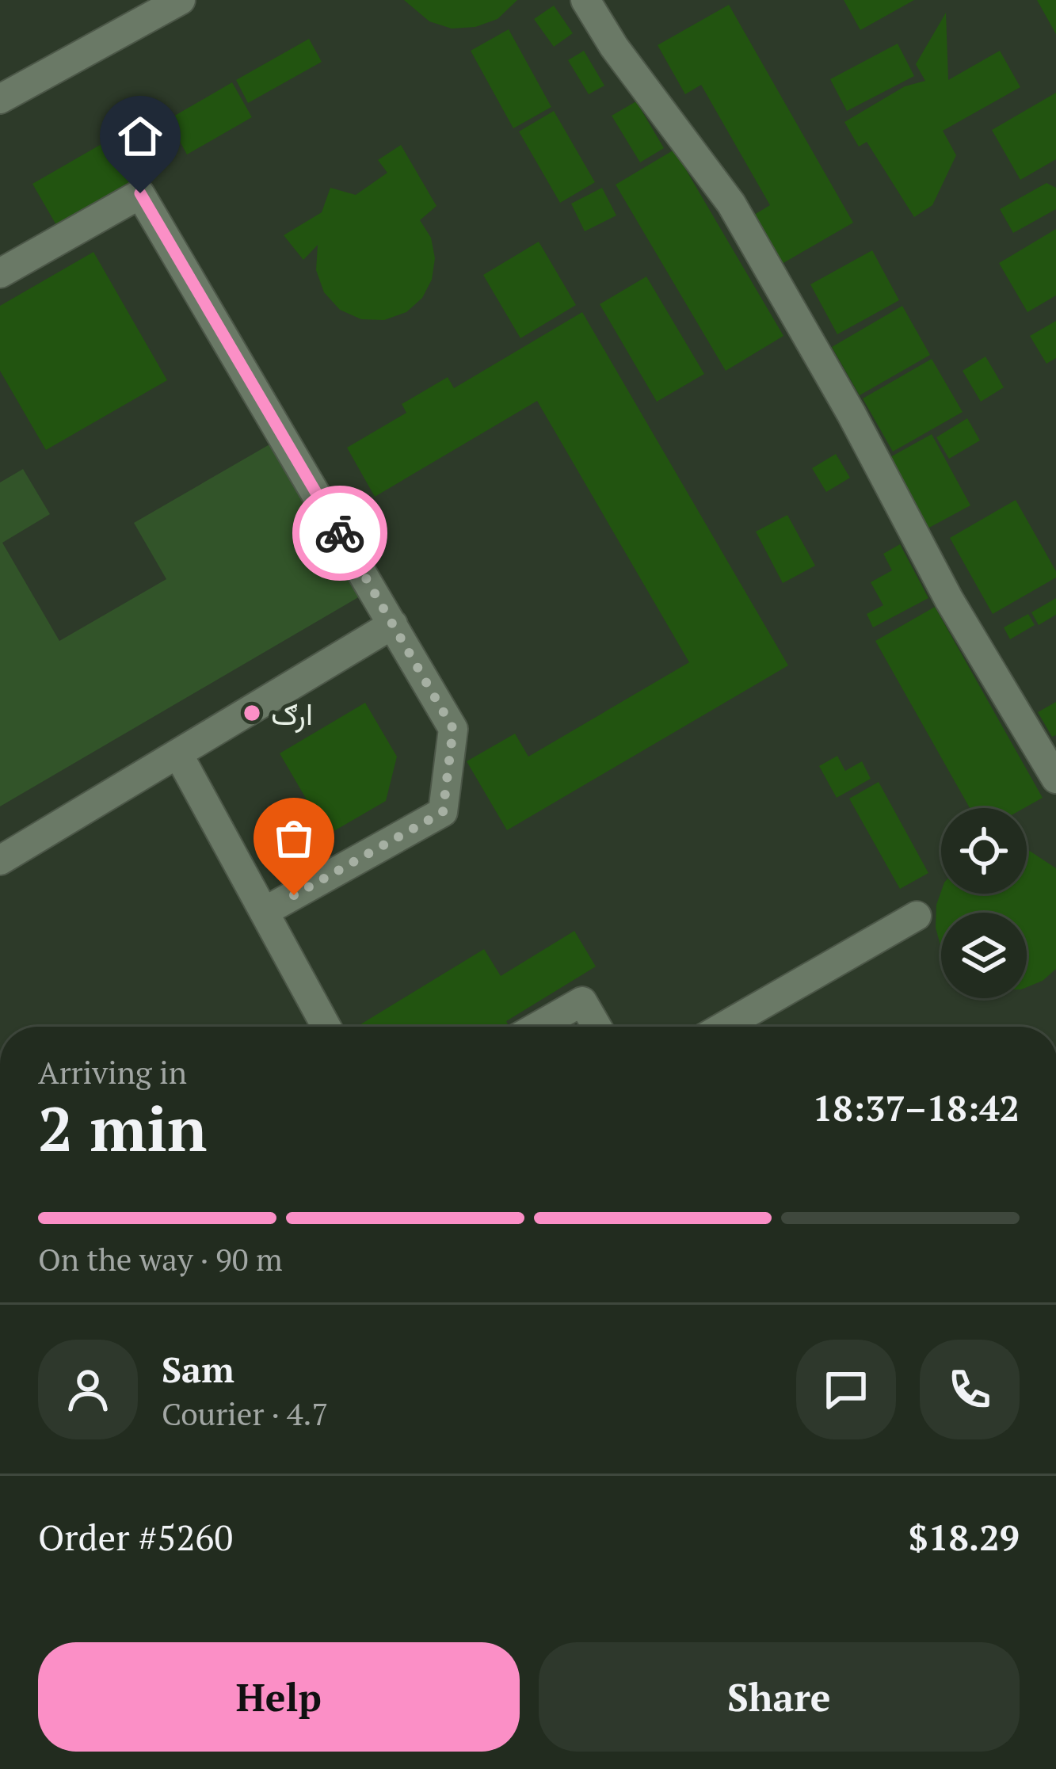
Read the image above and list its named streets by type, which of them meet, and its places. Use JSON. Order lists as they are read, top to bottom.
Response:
{
  "places": ["ارګ"],
  "page": {
    "heading": ["2 min", "Arriving in", "18:37–18:42"],
    "panel": [
      "Sam",
      "Courier · 4.7",
      "Order #5260",
      "$18.29"
    ],
    "bar": "On the way · 90 m",
    "buttons": ["Help", "Share"]
  }
}
